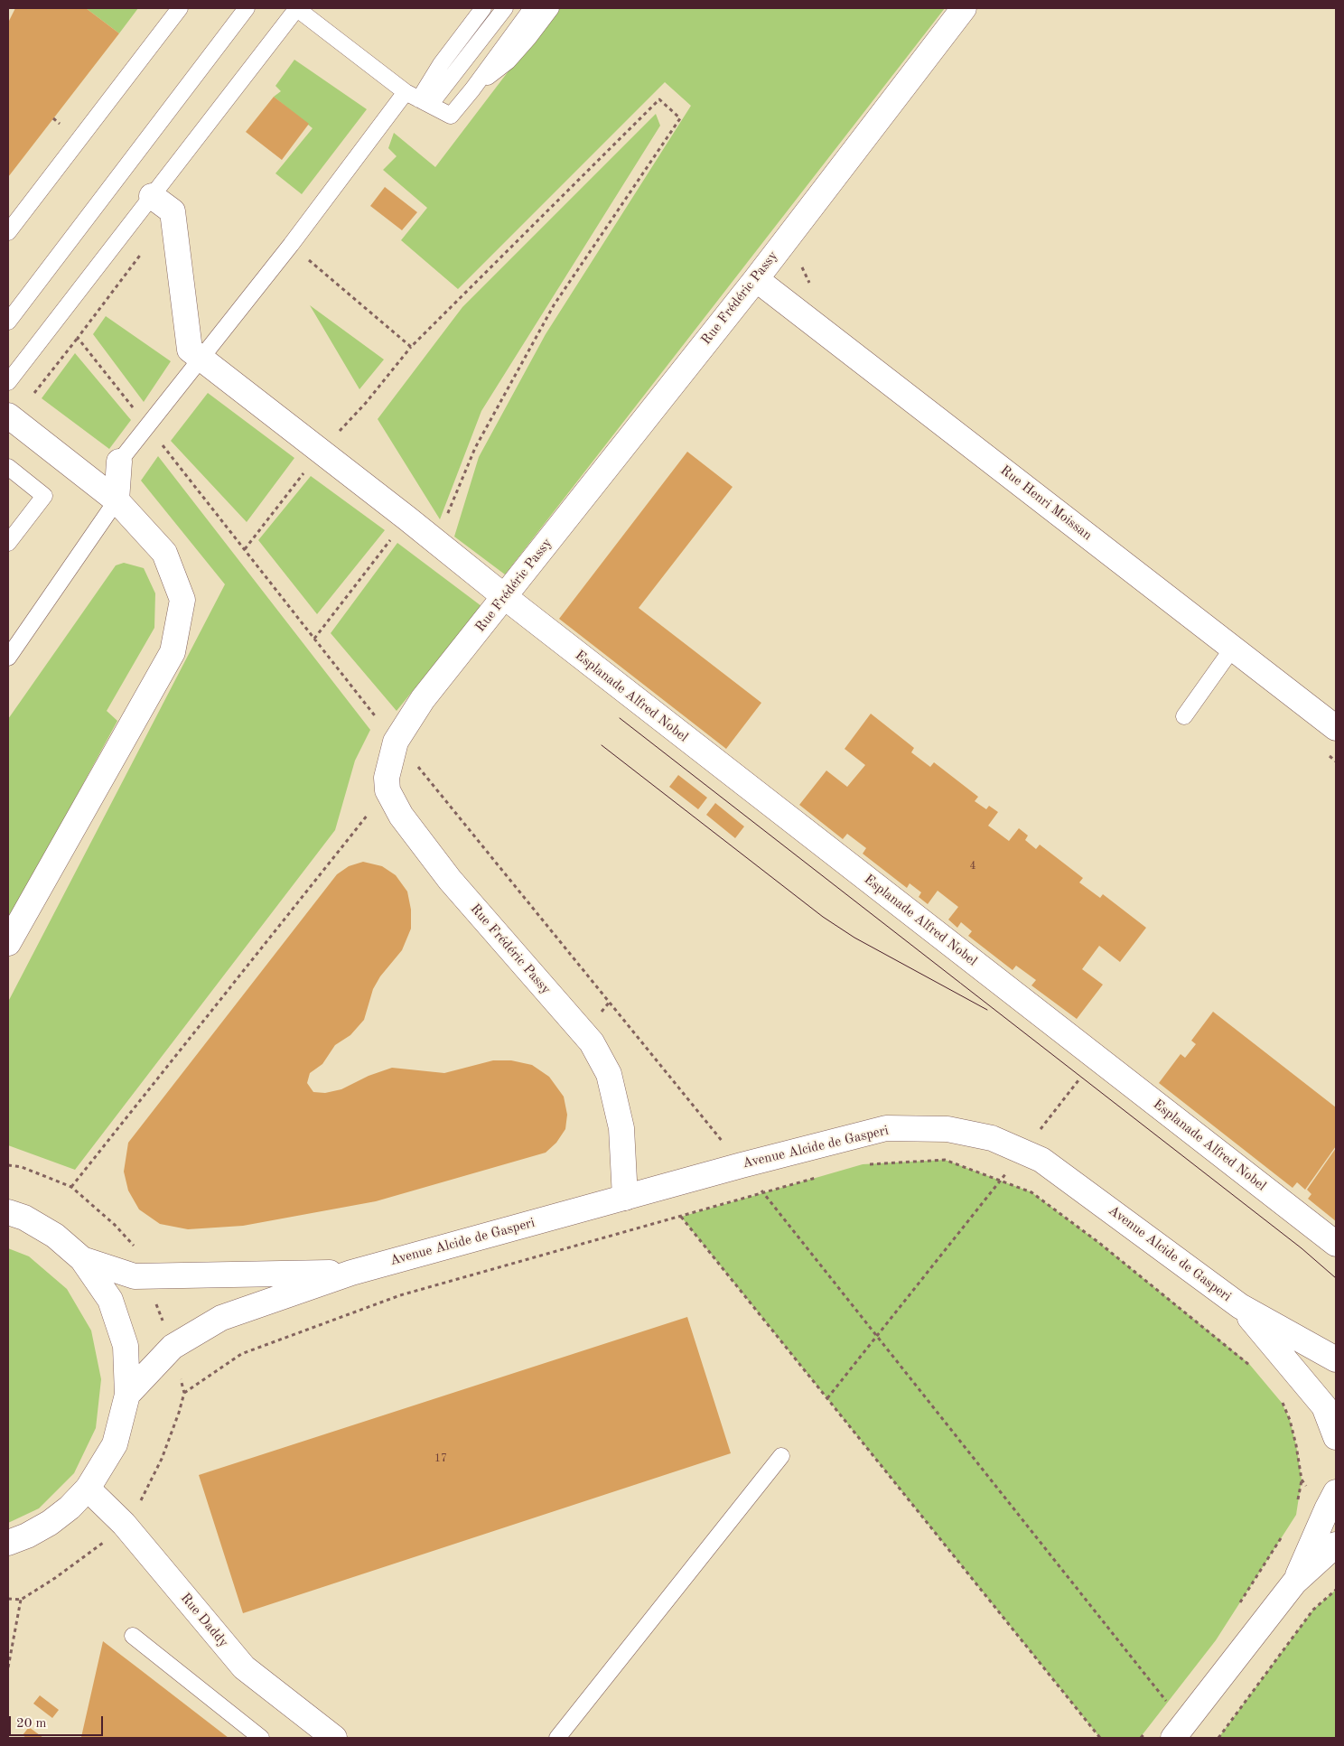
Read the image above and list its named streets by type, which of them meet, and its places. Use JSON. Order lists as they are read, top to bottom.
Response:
{
  "streets": {
    "street": [
      "Rue Frédéric Passy",
      "Rue Henri Moissan",
      "Esplanade Alfred Nobel",
      "Avenue Alcide de Gasperi",
      "Rue Daddy"
    ]
  },
  "crossings": [
    ["Rue Frédéric Passy", "Rue Henri Moissan"],
    ["Rue Frédéric Passy", "Esplanade Alfred Nobel"],
    ["Rue Frédéric Passy", "Avenue Alcide de Gasperi"]
  ],
  "house_numbers": ["4", "17"],
  "scale_bar": "20 m"
}
